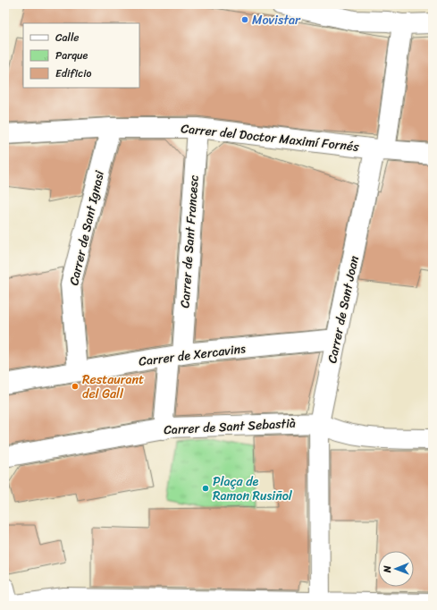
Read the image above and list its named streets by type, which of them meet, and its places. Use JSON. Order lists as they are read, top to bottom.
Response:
{
  "streets": {
    "street": [
      "Carrer del Doctor Maximí Fornés",
      "Carrer de Sant Ignasi",
      "Carrer de Sant Francesc",
      "Carrer de Sant Joan",
      "Carrer de Xercavins",
      "Carrer de Sant Sebastià"
    ]
  },
  "crossings": [
    ["Carrer del Doctor Maximí Fornés", "Carrer de Sant Ignasi"],
    ["Carrer del Doctor Maximí Fornés", "Carrer de Sant Francesc"],
    ["Carrer del Doctor Maximí Fornés", "Carrer de Sant Joan"],
    ["Carrer de Sant Ignasi", "Carrer de Xercavins"],
    ["Carrer de Sant Francesc", "Carrer de Xercavins"],
    ["Carrer de Sant Francesc", "Carrer de Sant Sebastià"],
    ["Carrer de Sant Joan", "Carrer de Xercavins"],
    ["Carrer de Sant Joan", "Carrer de Sant Sebastià"]
  ],
  "places": ["Movistar", "Restaurant del Gall", "Plaça de Ramon Rusiñol"],
  "legend": ["Calle", "Parque", "Edificio"],
  "north": "left"
}
